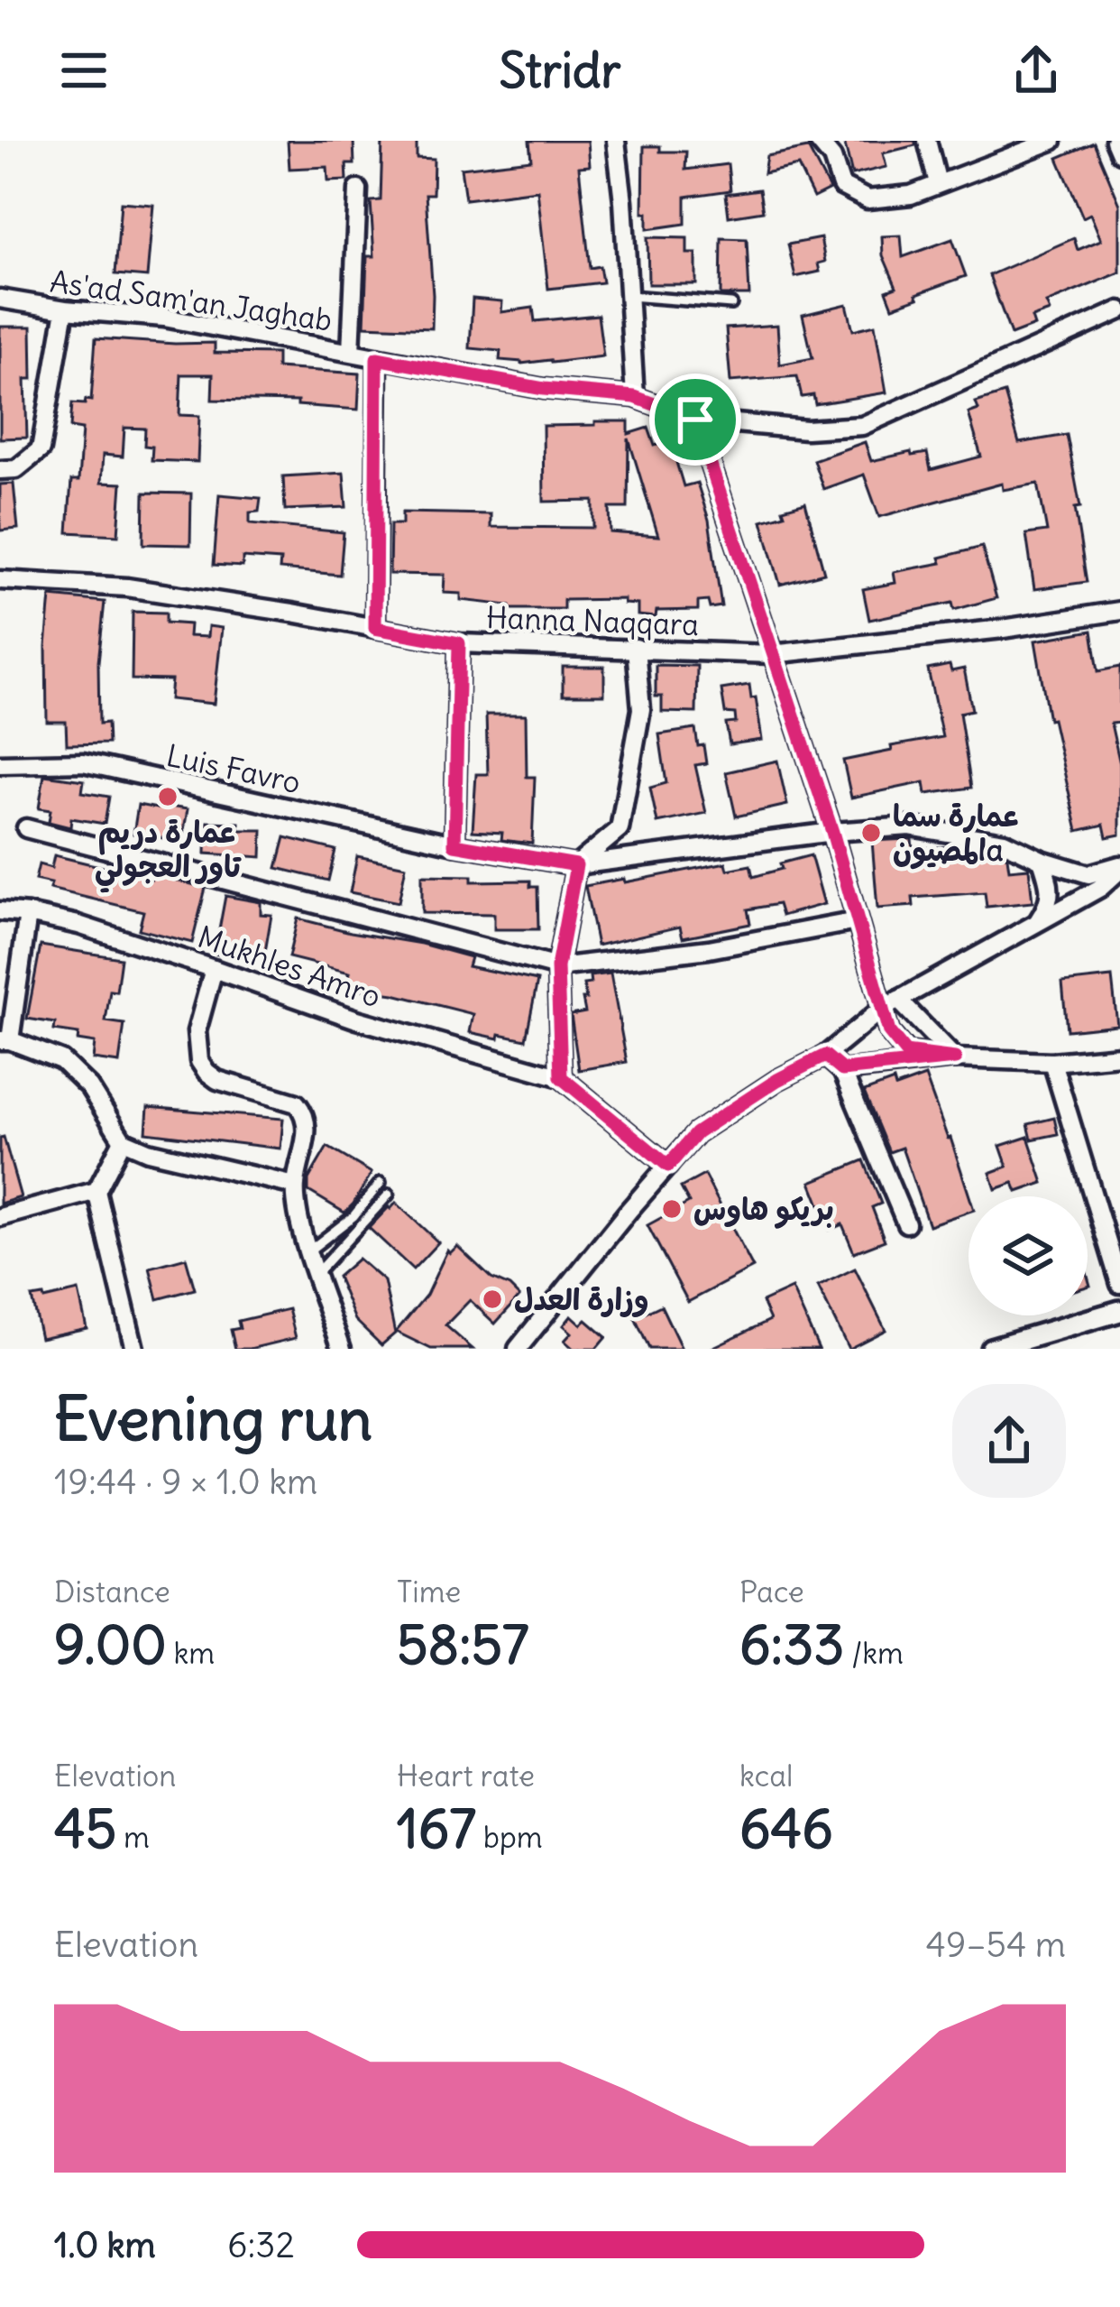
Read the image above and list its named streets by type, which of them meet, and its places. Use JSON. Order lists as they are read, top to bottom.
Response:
{
  "streets": {
    "street": [
      "As'ad Sam'an Jaghab",
      "Hanna Naqqara",
      "Luis Favro",
      "Mukhles Amro"
    ]
  },
  "places": [
    "عمارة دريم تاور العجولي",
    "عمارة سما المصيونa",
    "بريكو هاوس",
    "وزارة العدل"
  ],
  "page": {
    "header": "Stridr",
    "heading": ["Evening run", "19:44 · 9 × 1.0 km"],
    "stats": [
      ["Distance", "9.00 km"],
      ["Time", "58:57"],
      ["Pace", "6:33 /km"],
      ["Elevation", "45 m"],
      ["Heart rate", "167 bpm"],
      ["kcal", "646"]
    ],
    "chart": ["Elevation", "49–54 m"],
    "list": [
      {
        "name": "1.0 km",
        "note": "6:32"
      }
    ]
  }
}
